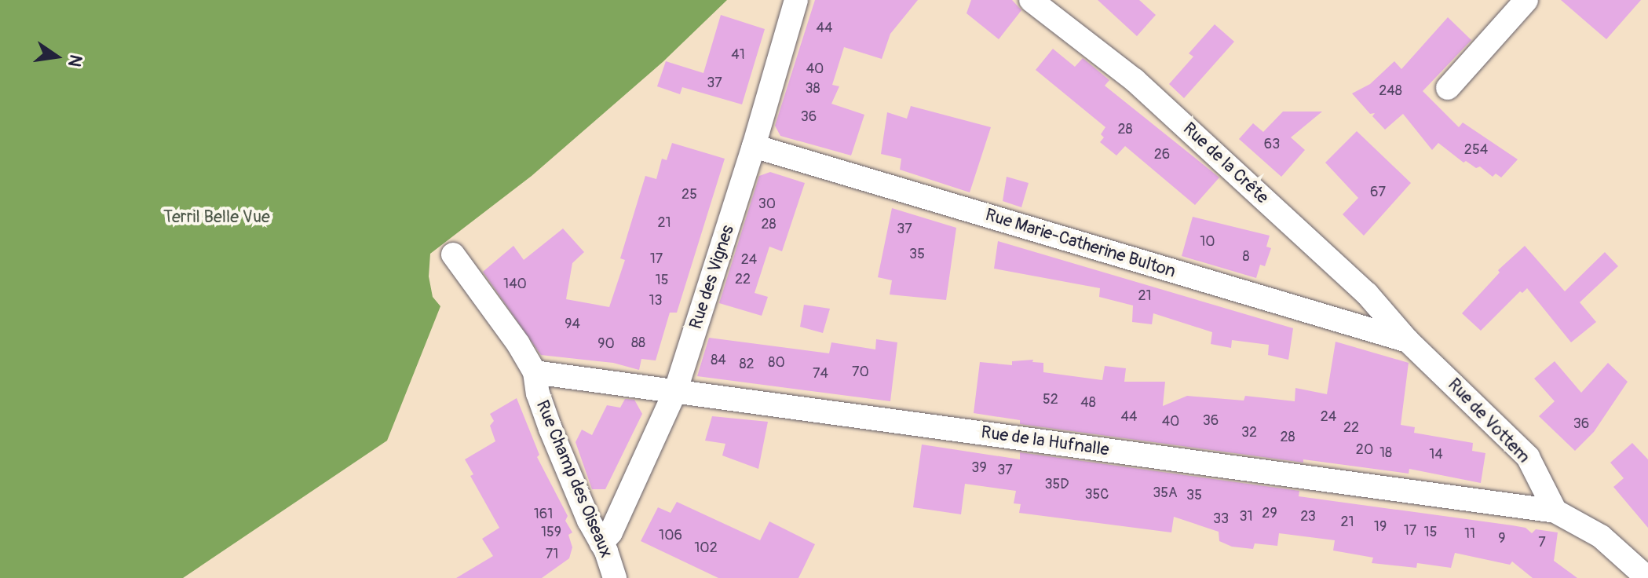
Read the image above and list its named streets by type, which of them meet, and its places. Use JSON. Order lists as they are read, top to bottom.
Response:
{
  "streets": {
    "street": [
      "Rue de la Crête",
      "Rue Marie-Catherine Bulton",
      "Rue des Vignes",
      "Rue de Vottem",
      "Rue de la Hufnalle",
      "Rue Champ des Oiseaux"
    ]
  },
  "crossings": [
    ["Rue de la Crête", "Rue Marie-Catherine Bulton"],
    ["Rue de la Crête", "Rue de Vottem"],
    ["Rue Marie-Catherine Bulton", "Rue des Vignes"],
    ["Rue Marie-Catherine Bulton", "Rue de Vottem"],
    ["Rue des Vignes", "Rue de la Hufnalle"],
    ["Rue des Vignes", "Rue Champ des Oiseaux"],
    ["Rue de Vottem", "Rue de la Hufnalle"],
    ["Rue de la Hufnalle", "Rue Champ des Oiseaux"]
  ],
  "parks": ["Terril Belle Vue"],
  "house_numbers": [
    "44",
    "41",
    "40",
    "37",
    "38",
    "248",
    "36",
    "28",
    "63",
    "254",
    "26",
    "67",
    "25",
    "30",
    "21",
    "28",
    "37",
    "10",
    "35",
    "8",
    "17",
    "24",
    "22",
    "15",
    "140",
    "21",
    "13",
    "94",
    "88",
    "90",
    "84",
    "80",
    "82",
    "70",
    "74",
    "52",
    "48",
    "44",
    "24",
    "36",
    "40",
    "36",
    "22",
    "32",
    "28",
    "20",
    "18",
    "14",
    "39",
    "37",
    "35D",
    "35A",
    "35C",
    "35",
    "29",
    "161",
    "31",
    "23",
    "33",
    "21",
    "19",
    "17",
    "159",
    "15",
    "11",
    "106",
    "9",
    "7",
    "102",
    "71"
  ],
  "north": "right"
}
